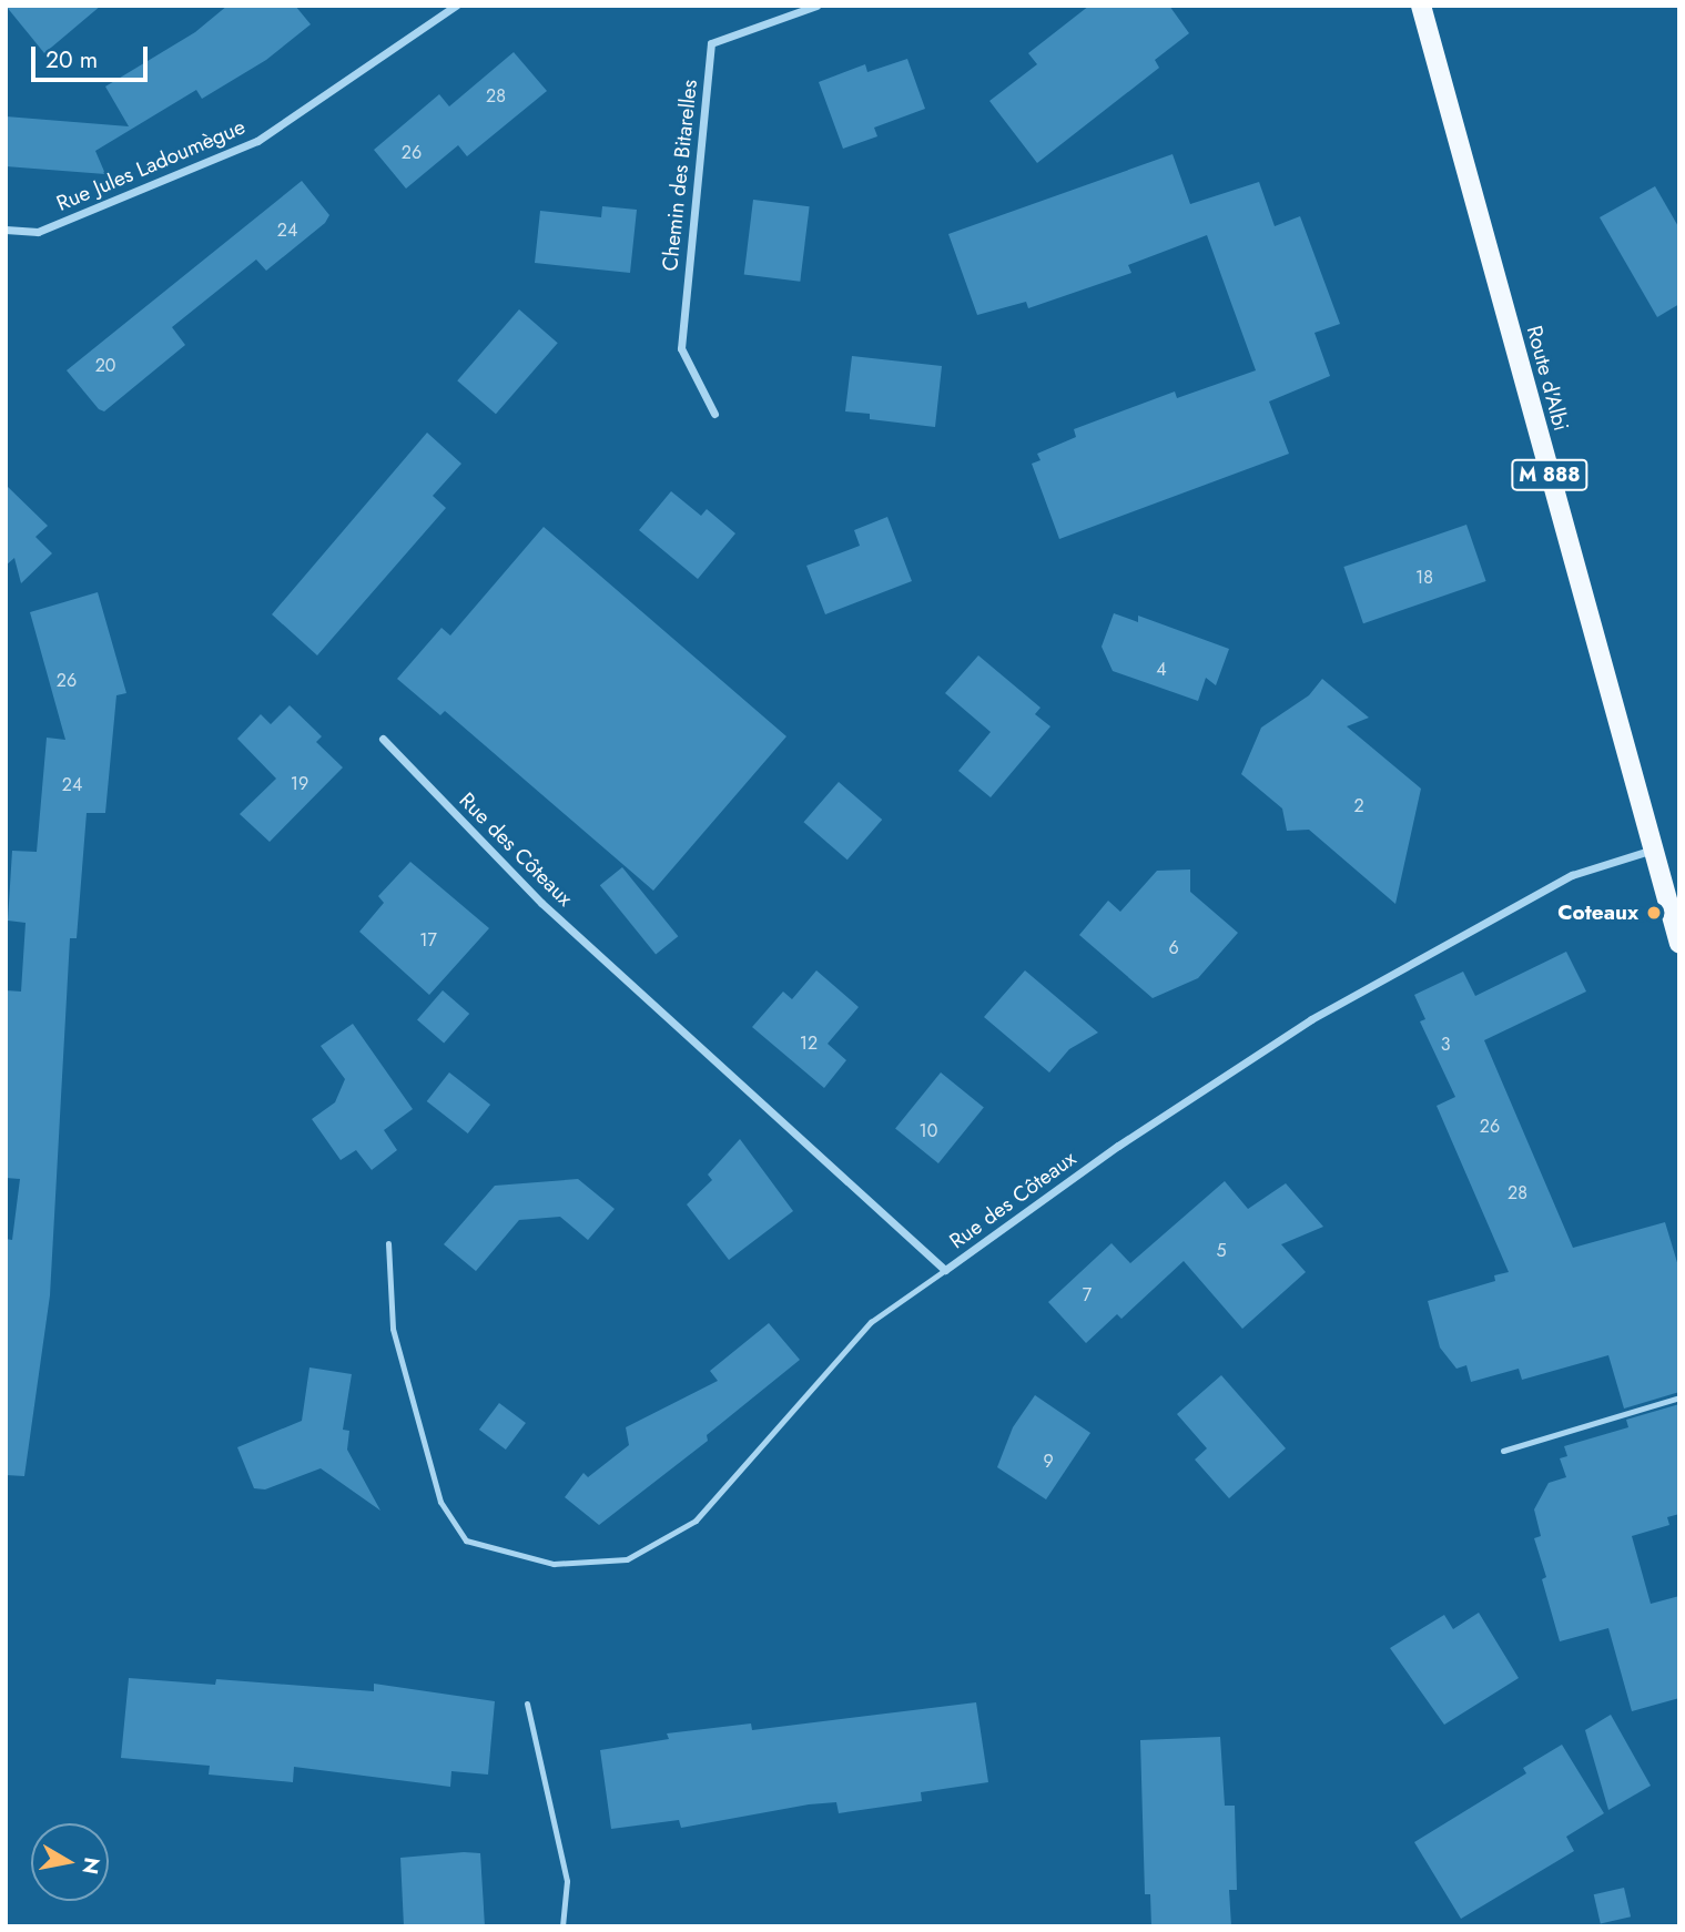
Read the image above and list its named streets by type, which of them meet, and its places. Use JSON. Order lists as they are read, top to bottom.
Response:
{
  "streets": {
    "main road": ["Route d'Albi", "M 888"],
    "street": ["Rue Jules Ladoumègue", "Chemin des Bitarelles", "Rue des Côteaux"]
  },
  "crossings": [
    ["Route d'Albi", "Rue des Côteaux"]
  ],
  "places": ["Coteaux"],
  "house_numbers": [
    "28",
    "26",
    "24",
    "20",
    "18",
    "4",
    "26",
    "19",
    "24",
    "2",
    "17",
    "6",
    "12",
    "3",
    "26",
    "10",
    "28",
    "5",
    "7",
    "9"
  ],
  "scale_bar": "20 m",
  "north": "right"
}
